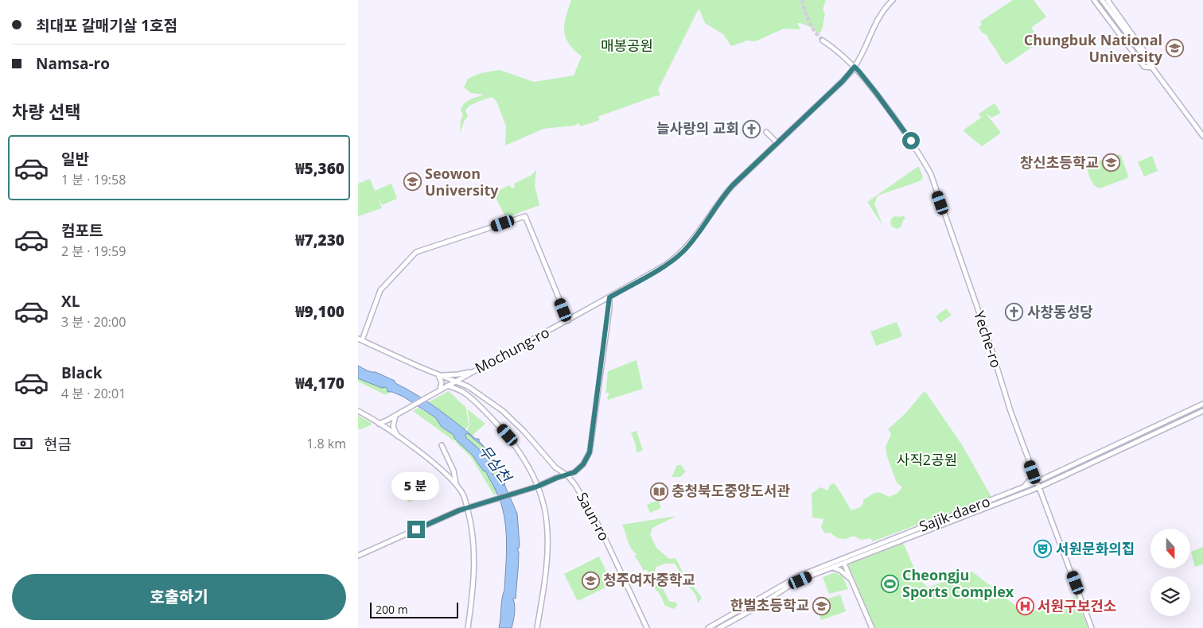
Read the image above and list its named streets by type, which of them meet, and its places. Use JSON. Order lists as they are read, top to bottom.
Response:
{
  "streets": {
    "street": [
      "Yeche-ro",
      "Mochung-ro",
      "Sajik-daero",
      "Saun-ro"
    ]
  },
  "crossings": [
    ["Yeche-ro", "Mochung-ro"],
    ["Yeche-ro", "Sajik-daero"],
    ["Mochung-ro", "Saun-ro"]
  ],
  "water": ["무심천"],
  "parks": ["매봉공원", "사직2공원"],
  "places": {
    "school or university": [
      "Chungbuk National University",
      "창신초등학교",
      "Seowon University",
      "청주여자중학교",
      "한벌초등학교"
    ],
    "church": ["늘사랑의 교회", "사창동성당"],
    "library": ["충청북도중앙도서관"],
    "theatre": ["서원문화의집"],
    "sports": ["Cheongju Sports Complex"],
    "hospital": ["서원구보건소"]
  },
  "scale_bar": "200 m",
  "north": "bottom",
  "page": {
    "banner": ["최대포 갈매기살 1호점", "Namsa-ro"],
    "heading": "차량 선택",
    "list": [
      {
        "name": "일반",
        "note": "1 분 · 19:58",
        "value": "₩5,360"
      },
      {
        "name": "컴포트",
        "note": "2 분 · 19:59",
        "value": "₩7,230"
      },
      {
        "name": "XL",
        "note": "3 분 · 20:00",
        "value": "₩9,100"
      },
      {
        "name": "Black",
        "note": "4 분 · 20:01",
        "value": "₩4,170"
      }
    ],
    "pay": ["현금", "1.8 km"],
    "bubble": "5 분",
    "buttons": "호출하기",
    "scale": "200 m"
  }
}
